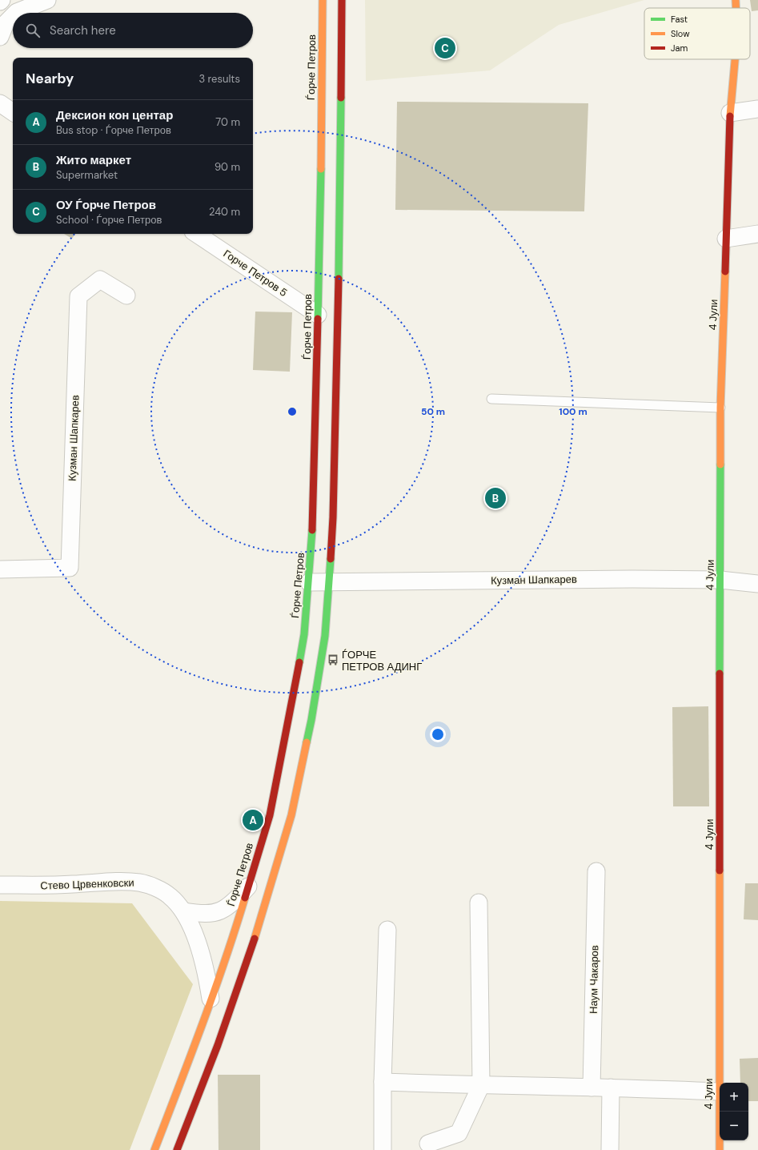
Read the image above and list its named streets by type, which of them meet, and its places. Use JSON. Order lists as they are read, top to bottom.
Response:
{
  "streets": {
    "street": [
      "Ѓорче Петров",
      "Горче Петров 5",
      "4 Јули",
      "Кузман Шапкарев",
      "Стево Црвенковски",
      "Наум Чакаров"
    ]
  },
  "crossings": [
    ["Ѓорче Петров", "Горче Петров 5"],
    ["Ѓорче Петров", "Кузман Шапкарев"],
    ["Ѓорче Петров", "Стево Црвенковски"],
    ["4 Јули", "Кузман Шапкарев"]
  ],
  "places": {
    "bus stop": ["ЃОРЧЕ ПЕТРОВ АДИНГ"]
  },
  "legend": ["Fast", "Slow", "Jam"],
  "page": {
    "search": "Search here",
    "pins": ["C", "B", "A"],
    "heading": ["Nearby", "3 results"],
    "list": [
      {
        "mark": "A",
        "name": "Дексион кон центар",
        "note": "Bus stop · Ѓорче Петров",
        "value": "70 m"
      },
      {
        "mark": "B",
        "name": "Жито маркет",
        "note": "Supermarket",
        "value": "90 m"
      },
      {
        "mark": "C",
        "name": "ОУ Ѓорче Петров",
        "note": "School · Ѓорче Петров",
        "value": "240 m"
      }
    ],
    "map_buttons": ["+", "−"]
  },
  "rings": ["50 m", "100 m"]
}
